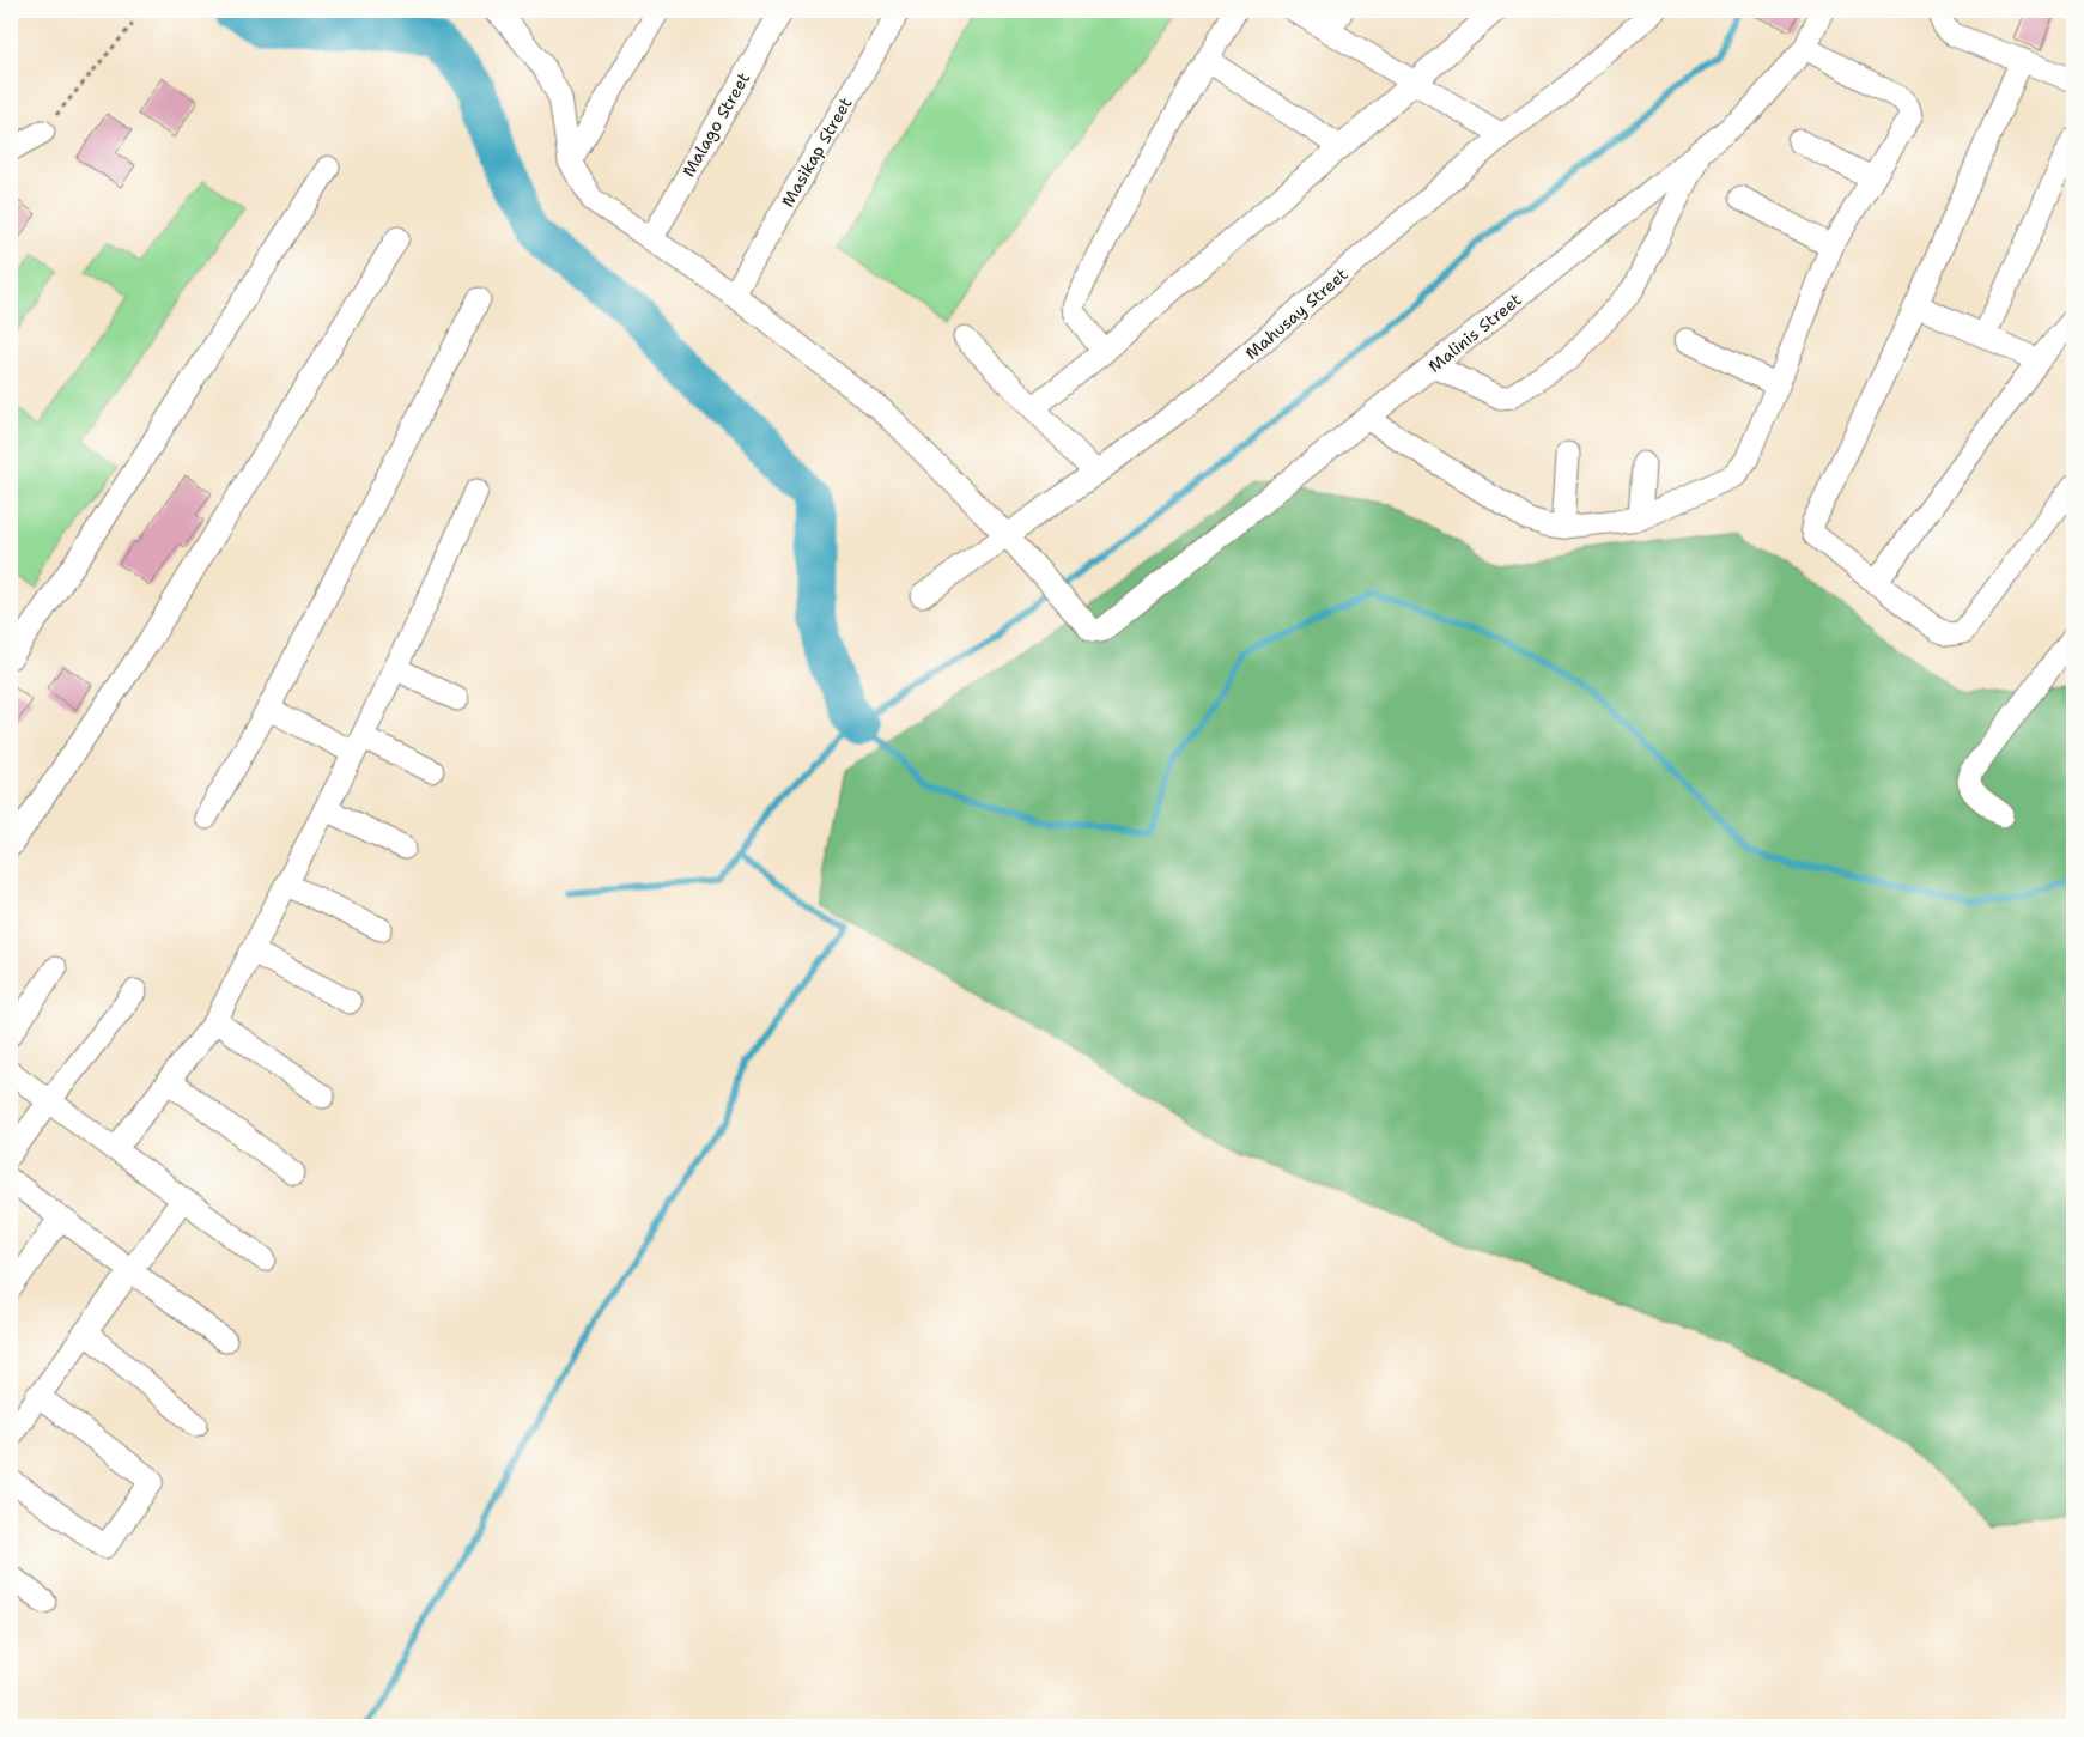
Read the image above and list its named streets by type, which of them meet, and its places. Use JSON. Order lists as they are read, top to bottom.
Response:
{
  "streets": {
    "street": [
      "Malago Street",
      "Masikap Street",
      "Mahusay Street",
      "Malinis Street"
    ]
  },
  "crossings": [
    ["Mahusay Street", "Malinis Street"]
  ]
}
